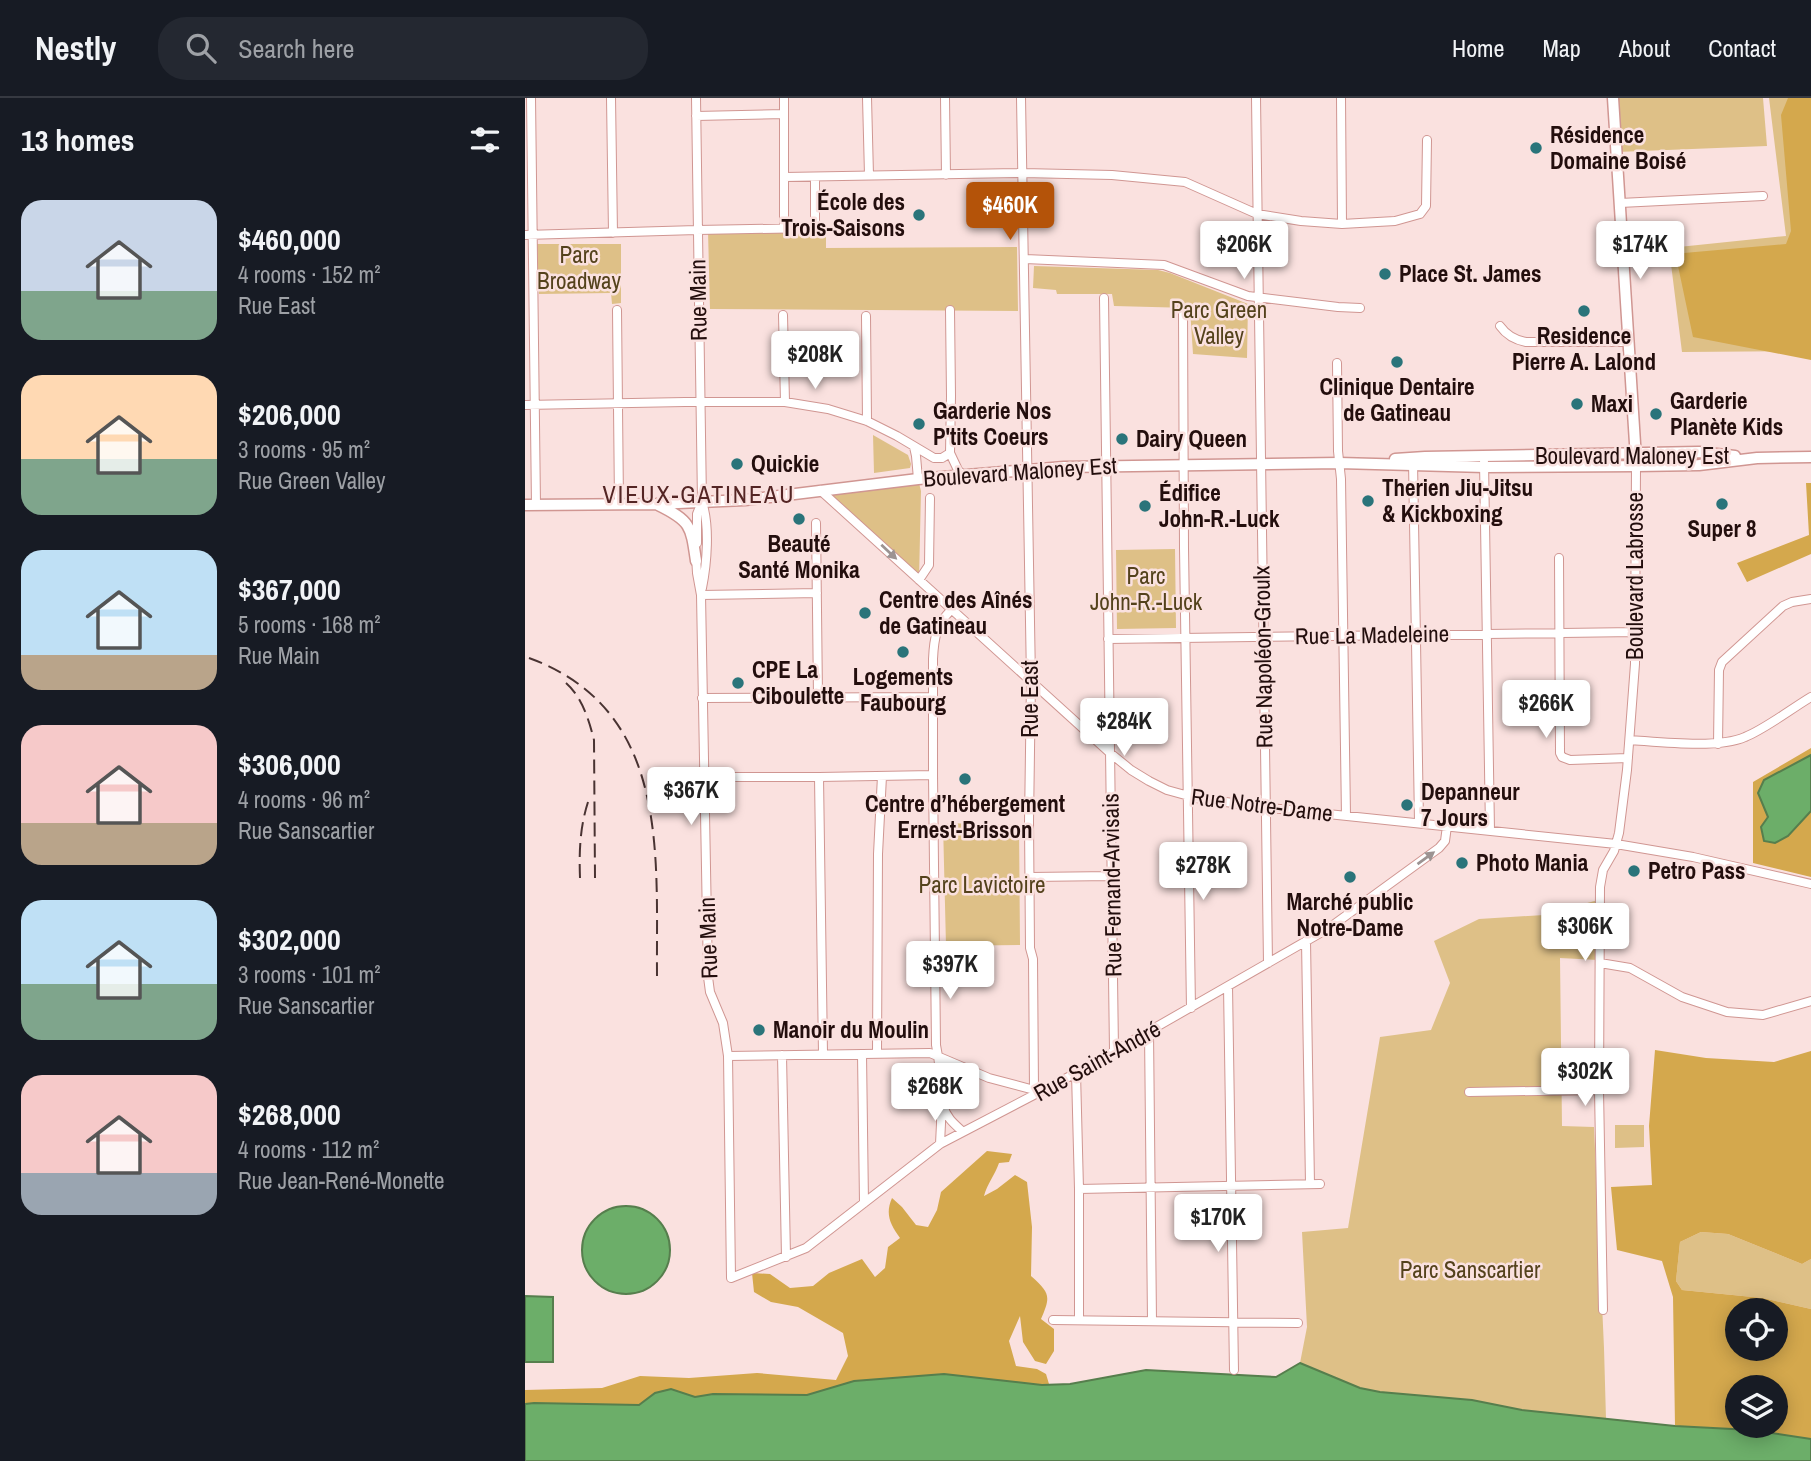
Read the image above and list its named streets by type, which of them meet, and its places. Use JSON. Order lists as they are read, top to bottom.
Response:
{
  "streets": {
    "main road": ["Boulevard Maloney Est", "Boulevard Labrosse"],
    "street": [
      "Rue Main",
      "Rue La Madeleine",
      "Rue Napoléon-Groulx",
      "Rue East",
      "Rue Notre-Dame",
      "Rue Fernand-Arvisais",
      "Rue Saint-André"
    ]
  },
  "crossings": [
    ["Rue Main", "Boulevard Maloney Est"],
    ["Rue Main", "Rue Saint-André"],
    ["Boulevard Maloney Est", "Boulevard Labrosse"],
    ["Boulevard Maloney Est", "Rue Napoléon-Groulx"],
    ["Boulevard Maloney Est", "Rue East"],
    ["Boulevard Maloney Est", "Rue Notre-Dame"],
    ["Boulevard Maloney Est", "Rue Fernand-Arvisais"],
    ["Boulevard Labrosse", "Rue La Madeleine"],
    ["Boulevard Labrosse", "Rue Notre-Dame"],
    ["Rue La Madeleine", "Rue Napoléon-Groulx"],
    ["Rue La Madeleine", "Rue Fernand-Arvisais"],
    ["Rue Napoléon-Groulx", "Rue Notre-Dame"],
    ["Rue Napoléon-Groulx", "Rue Saint-André"],
    ["Rue East", "Rue Notre-Dame"],
    ["Rue East", "Rue Saint-André"],
    ["Rue Notre-Dame", "Rue Fernand-Arvisais"],
    ["Rue Notre-Dame", "Rue Saint-André"],
    ["Rue Fernand-Arvisais", "Rue Saint-André"]
  ],
  "districts": ["VIEUX-GATINEAU"],
  "parks": [
    "Parc Broadway",
    "Parc Green Valley",
    "Parc John-R.-Luck",
    "Parc Lavictoire",
    "Parc Sanscartier"
  ],
  "places": [
    "Résidence Domaine Boisé",
    "École des Trois-Saisons",
    "Place St. James",
    "Residence Pierre A. Lalond",
    "Clinique Dentaire de Gatineau",
    "Maxi",
    "Garderie Planète Kids",
    "Garderie Nos P'tits Coeurs",
    "Dairy Queen",
    "Quickie",
    "Therien Jiu-Jitsu & Kickboxing",
    "Super 8",
    "Édifice John-R.-Luck",
    "Beauté Santé Monika",
    "Centre des Aînés de Gatineau",
    "Logements Faubourg",
    "CPE La Ciboulette",
    "Centre d’hébergement Ernest-Brisson",
    "Depanneur 7 Jours",
    "Photo Mania",
    "Petro Pass",
    "Marché public Notre-Dame",
    "Manoir du Moulin"
  ],
  "page": {
    "header": "Nestly",
    "search": "Search here",
    "nav": [
      "Home",
      "Map",
      "About",
      "Contact"
    ],
    "heading": "13 homes",
    "list": [
      {
        "name": "$460,000",
        "note": "4 rooms · 152 m² · Rue East"
      },
      {
        "name": "$206,000",
        "note": "3 rooms · 95 m² · Rue Green Valley"
      },
      {
        "name": "$367,000",
        "note": "5 rooms · 168 m² · Rue Main"
      },
      {
        "name": "$306,000",
        "note": "4 rooms · 96 m² · Rue Sanscartier"
      },
      {
        "name": "$302,000",
        "note": "3 rooms · 101 m² · Rue Sanscartier"
      },
      {
        "name": "$268,000",
        "note": "4 rooms · 112 m² · Rue Jean-René-Monette"
      }
    ],
    "price": [
      "$460K",
      "$206K",
      "$174K",
      "$208K",
      "$266K",
      "$284K",
      "$367K",
      "$278K",
      "$306K",
      "$397K",
      "$302K",
      "$268K",
      "$170K"
    ]
  }
}
